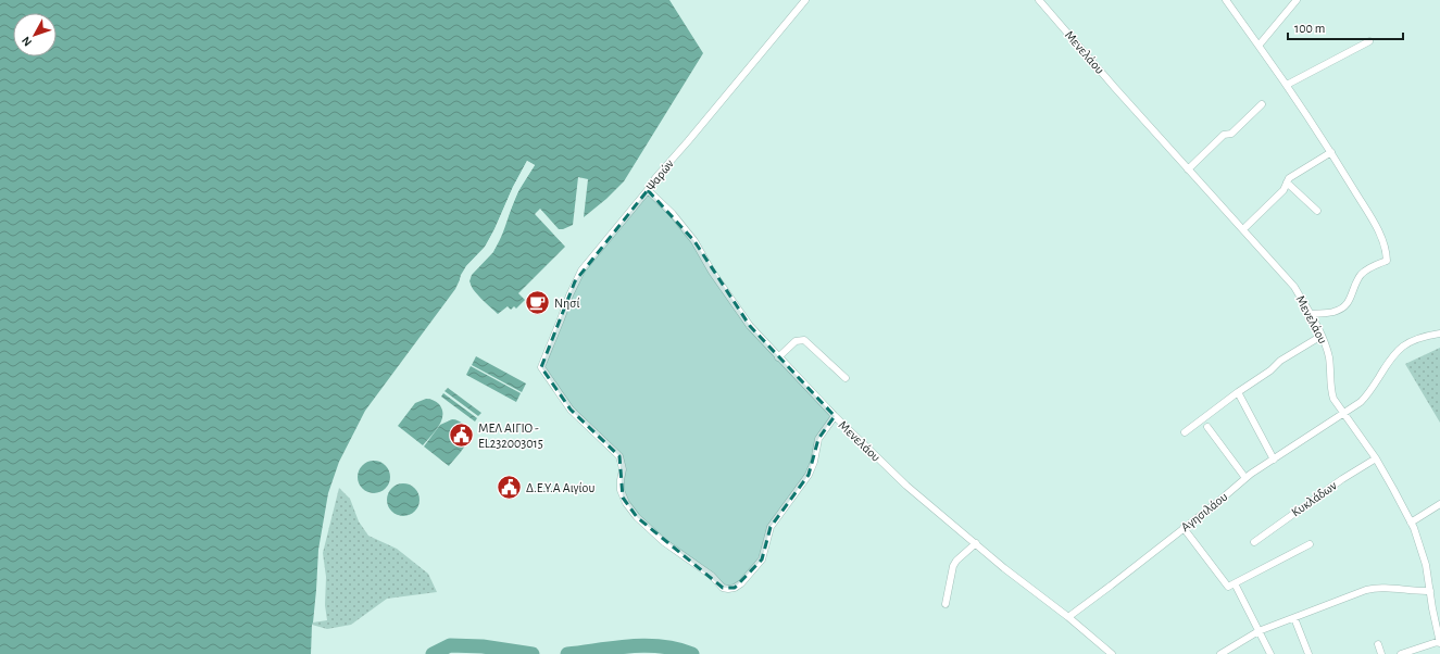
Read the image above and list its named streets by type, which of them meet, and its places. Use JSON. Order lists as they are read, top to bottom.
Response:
{
  "streets": {
    "street": [
      "Μενελάου",
      "Ψαρών",
      "Κυκλάδων",
      "Αγησιλάου"
    ]
  },
  "crossings": [
    ["Μενελάου", "Ψαρών"],
    ["Μενελάου", "Κυκλάδων"],
    ["Μενελάου", "Αγησιλάου"]
  ],
  "places": {
    "cafe": ["Νησί"],
    "public building": ["ΜΕΛ ΑΙΓΙΟ - EL232003015", "Δ.Ε.Υ.Α Αιγίου"]
  },
  "scale_bar": "100 m",
  "north": "bottom left"
}
